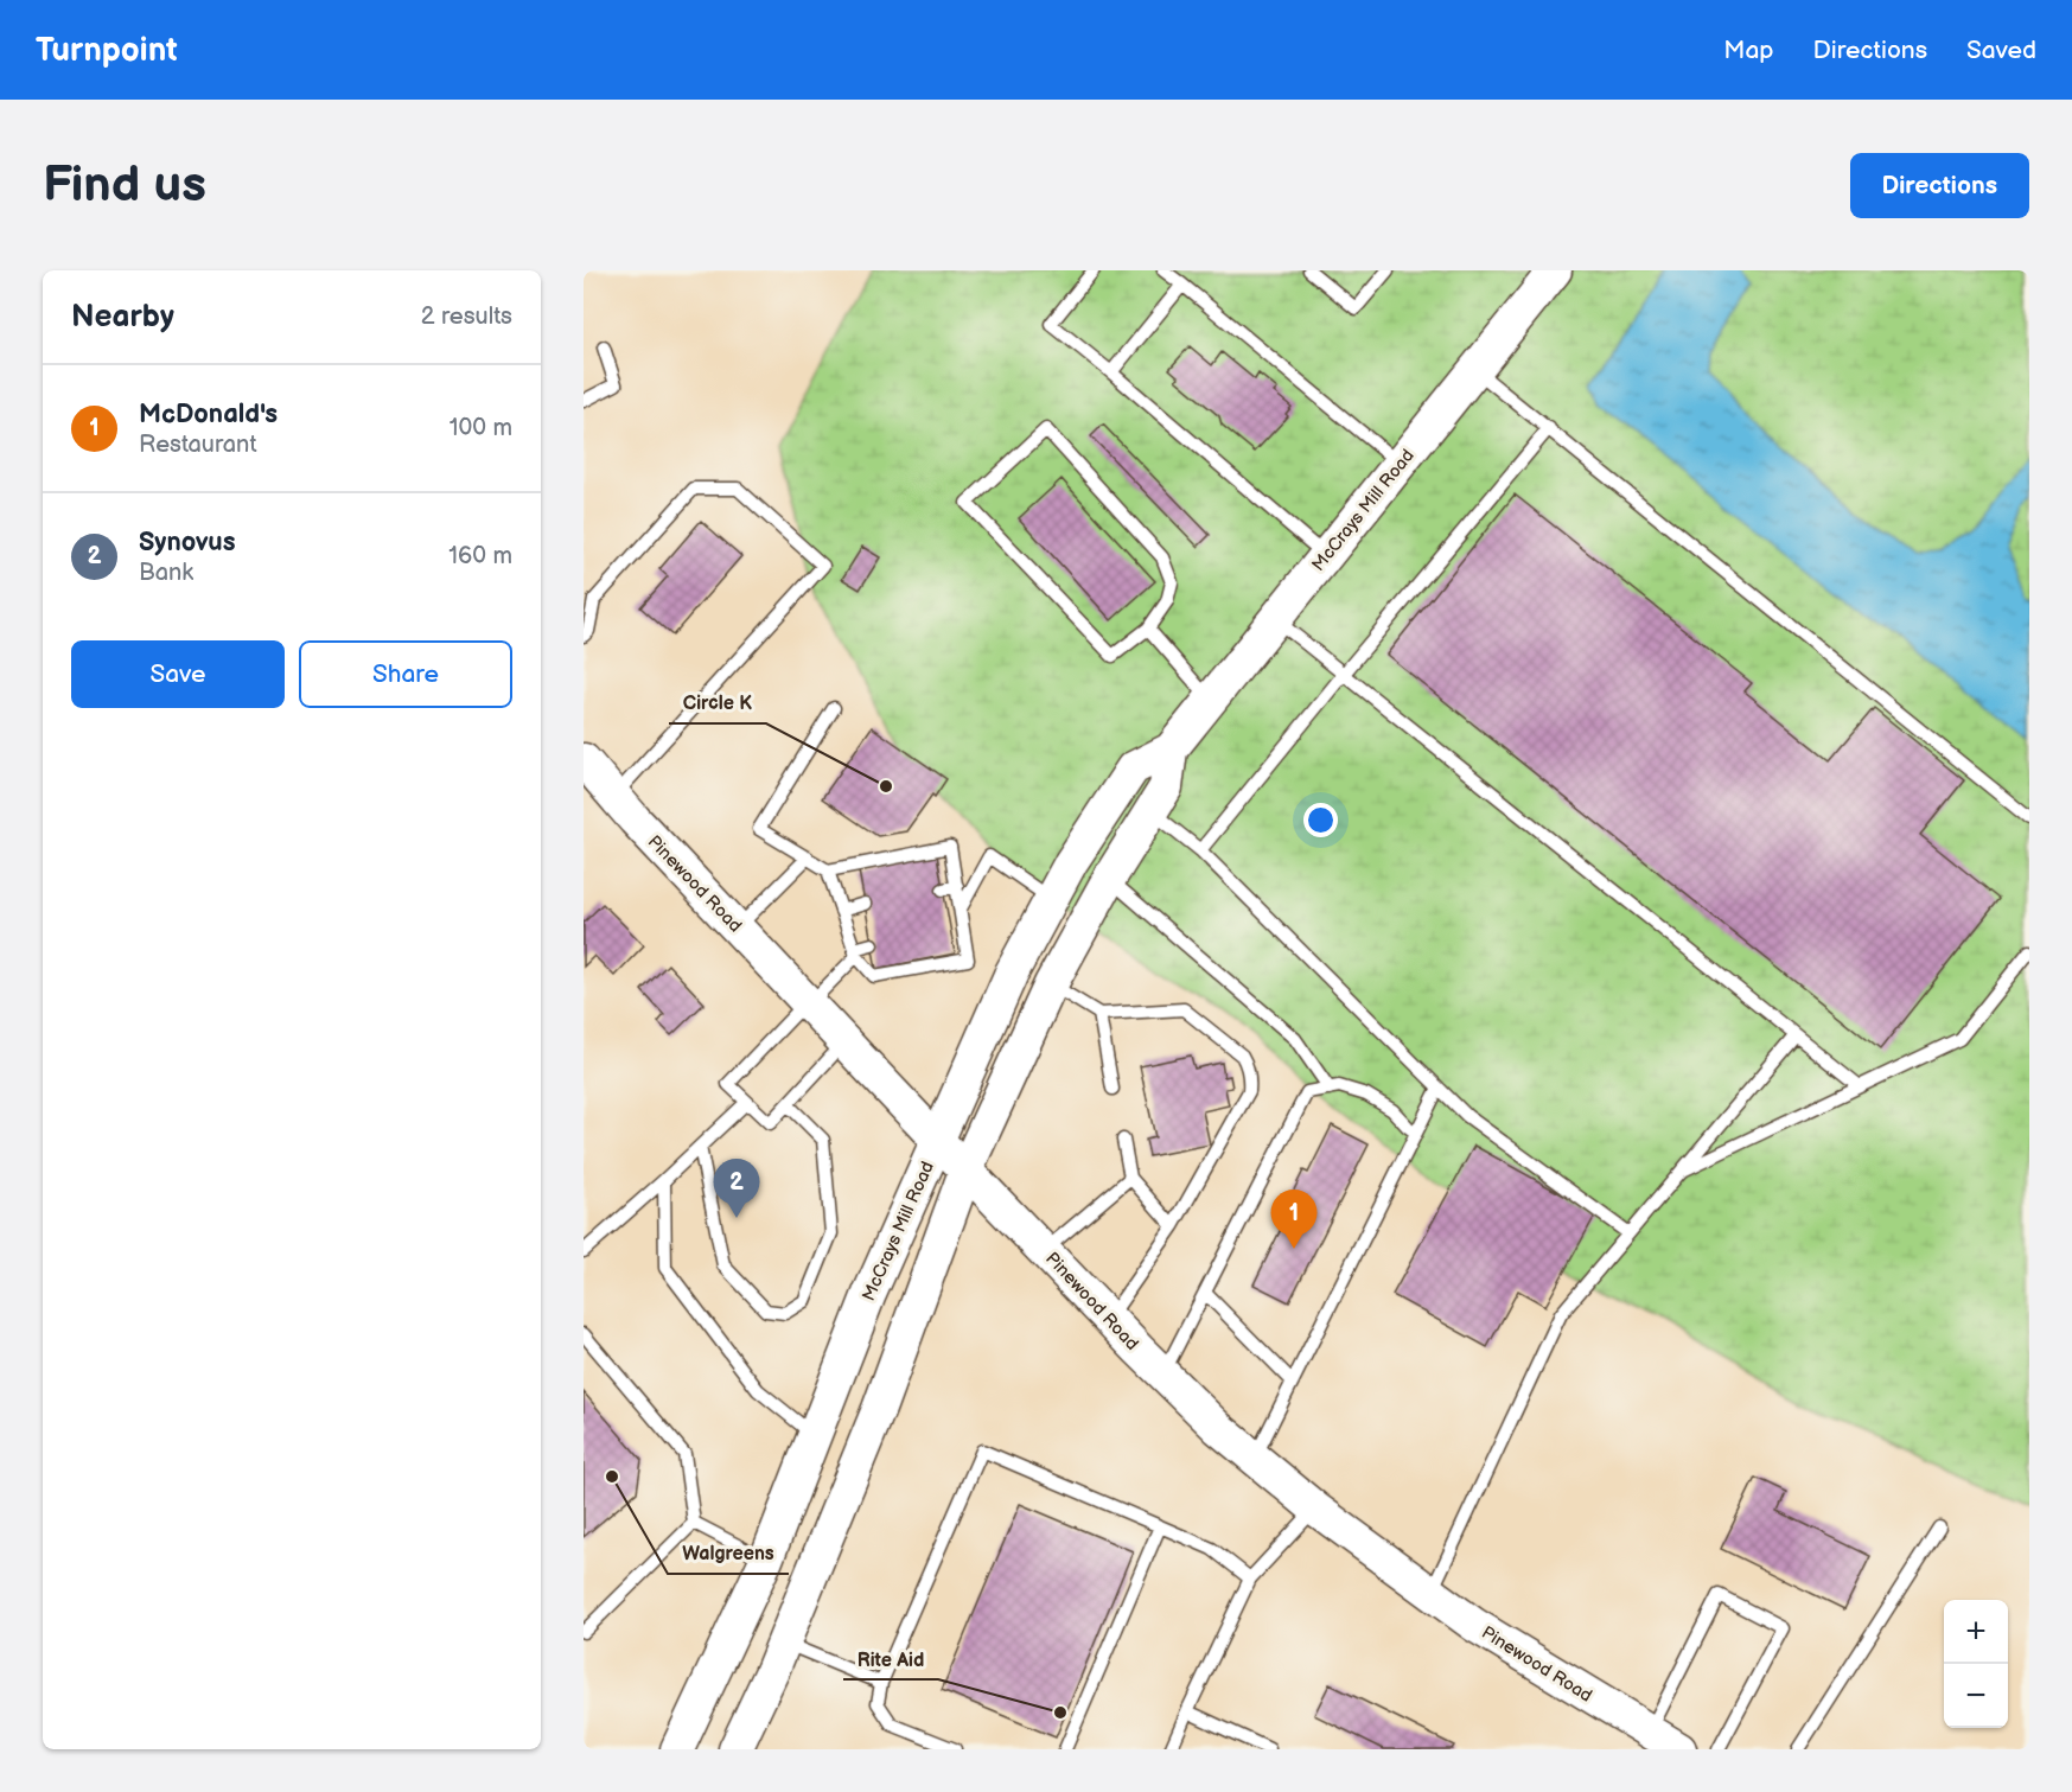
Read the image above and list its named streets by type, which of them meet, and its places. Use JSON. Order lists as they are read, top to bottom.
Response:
{
  "streets": {
    "street": ["McCrays Mill Road", "Pinewood Road"]
  },
  "crossings": [
    ["McCrays Mill Road", "Pinewood Road"]
  ],
  "places": ["Circle K", "Walgreens", "Rite Aid"],
  "page": {
    "header": "Turnpoint",
    "nav": ["Map", "Directions", "Saved"],
    "buttons": [
      "Directions",
      ["Save", "Share"]
    ],
    "title": "Find us",
    "heading": ["Nearby", "2 results"],
    "list": [
      {
        "mark": "1",
        "name": "McDonald's",
        "note": "Restaurant",
        "value": "100 m"
      },
      {
        "mark": "2",
        "name": "Synovus",
        "note": "Bank",
        "value": "160 m"
      }
    ],
    "pins": ["2", "1"],
    "map_buttons": ["+", "−"]
  }
}
